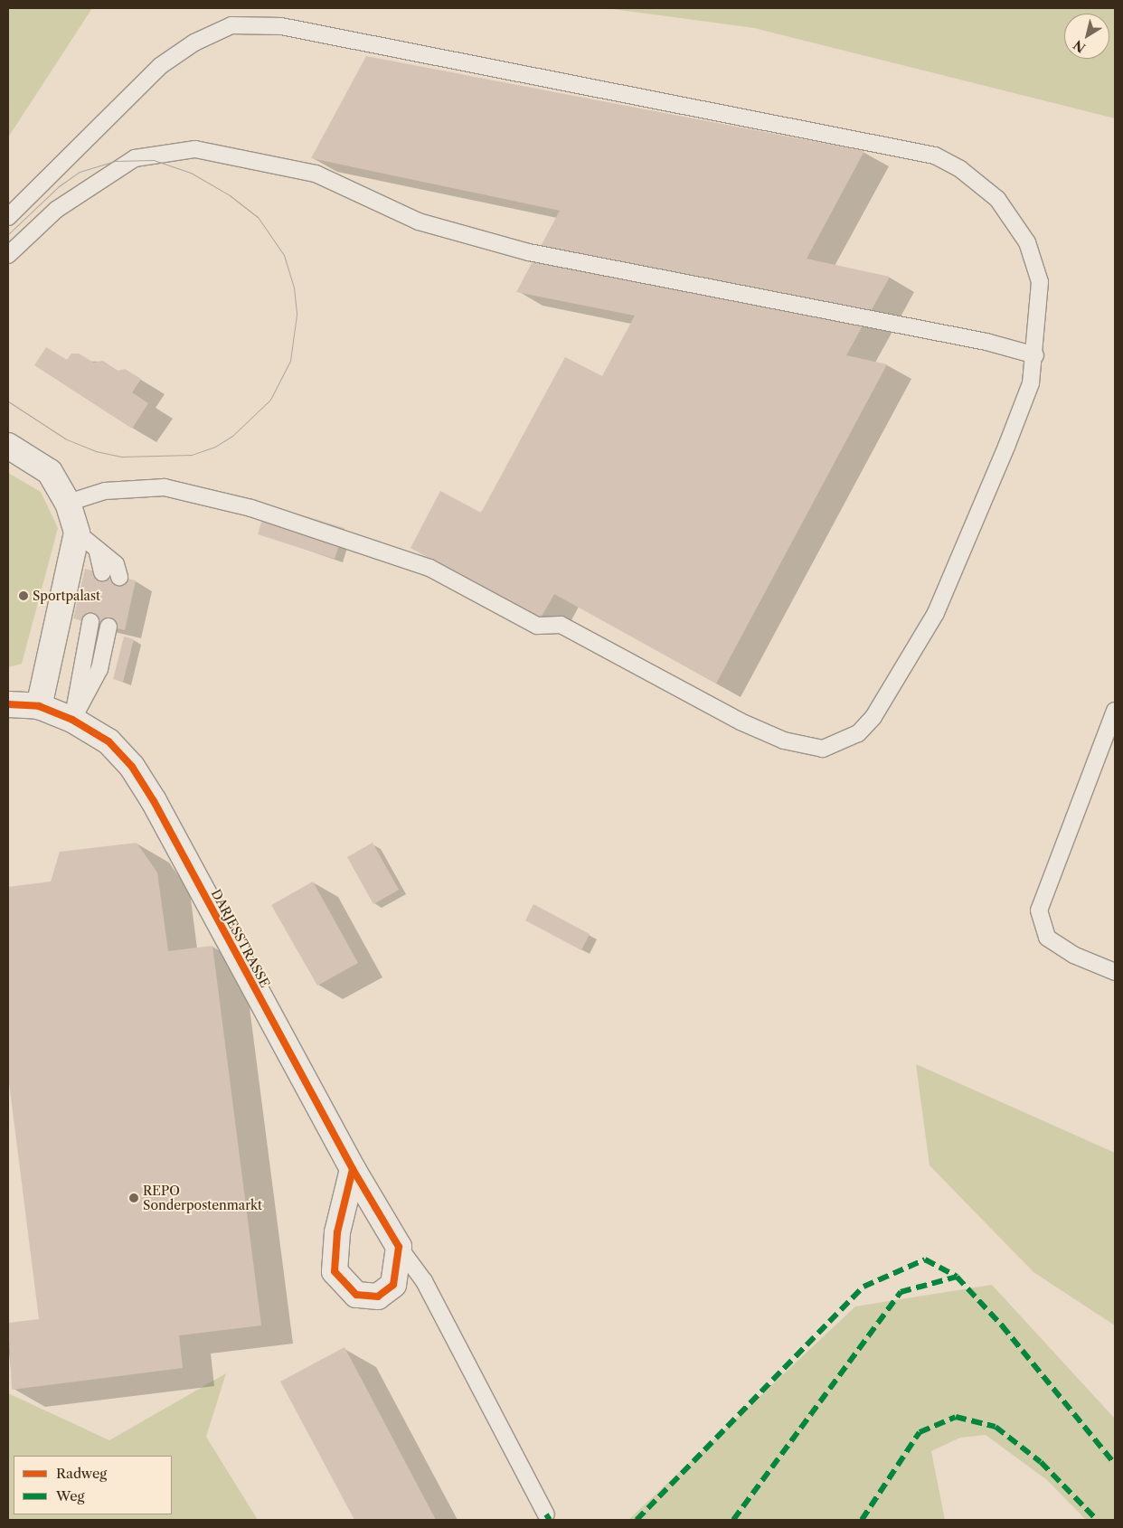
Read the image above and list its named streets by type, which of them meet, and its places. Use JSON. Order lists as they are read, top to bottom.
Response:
{
  "streets": {
    "street": ["DARJESSTRASSE"]
  },
  "places": ["Sportpalast", "REPO Sonderpostenmarkt"],
  "legend": ["Radweg", "Weg"],
  "north": "bottom left"
}
